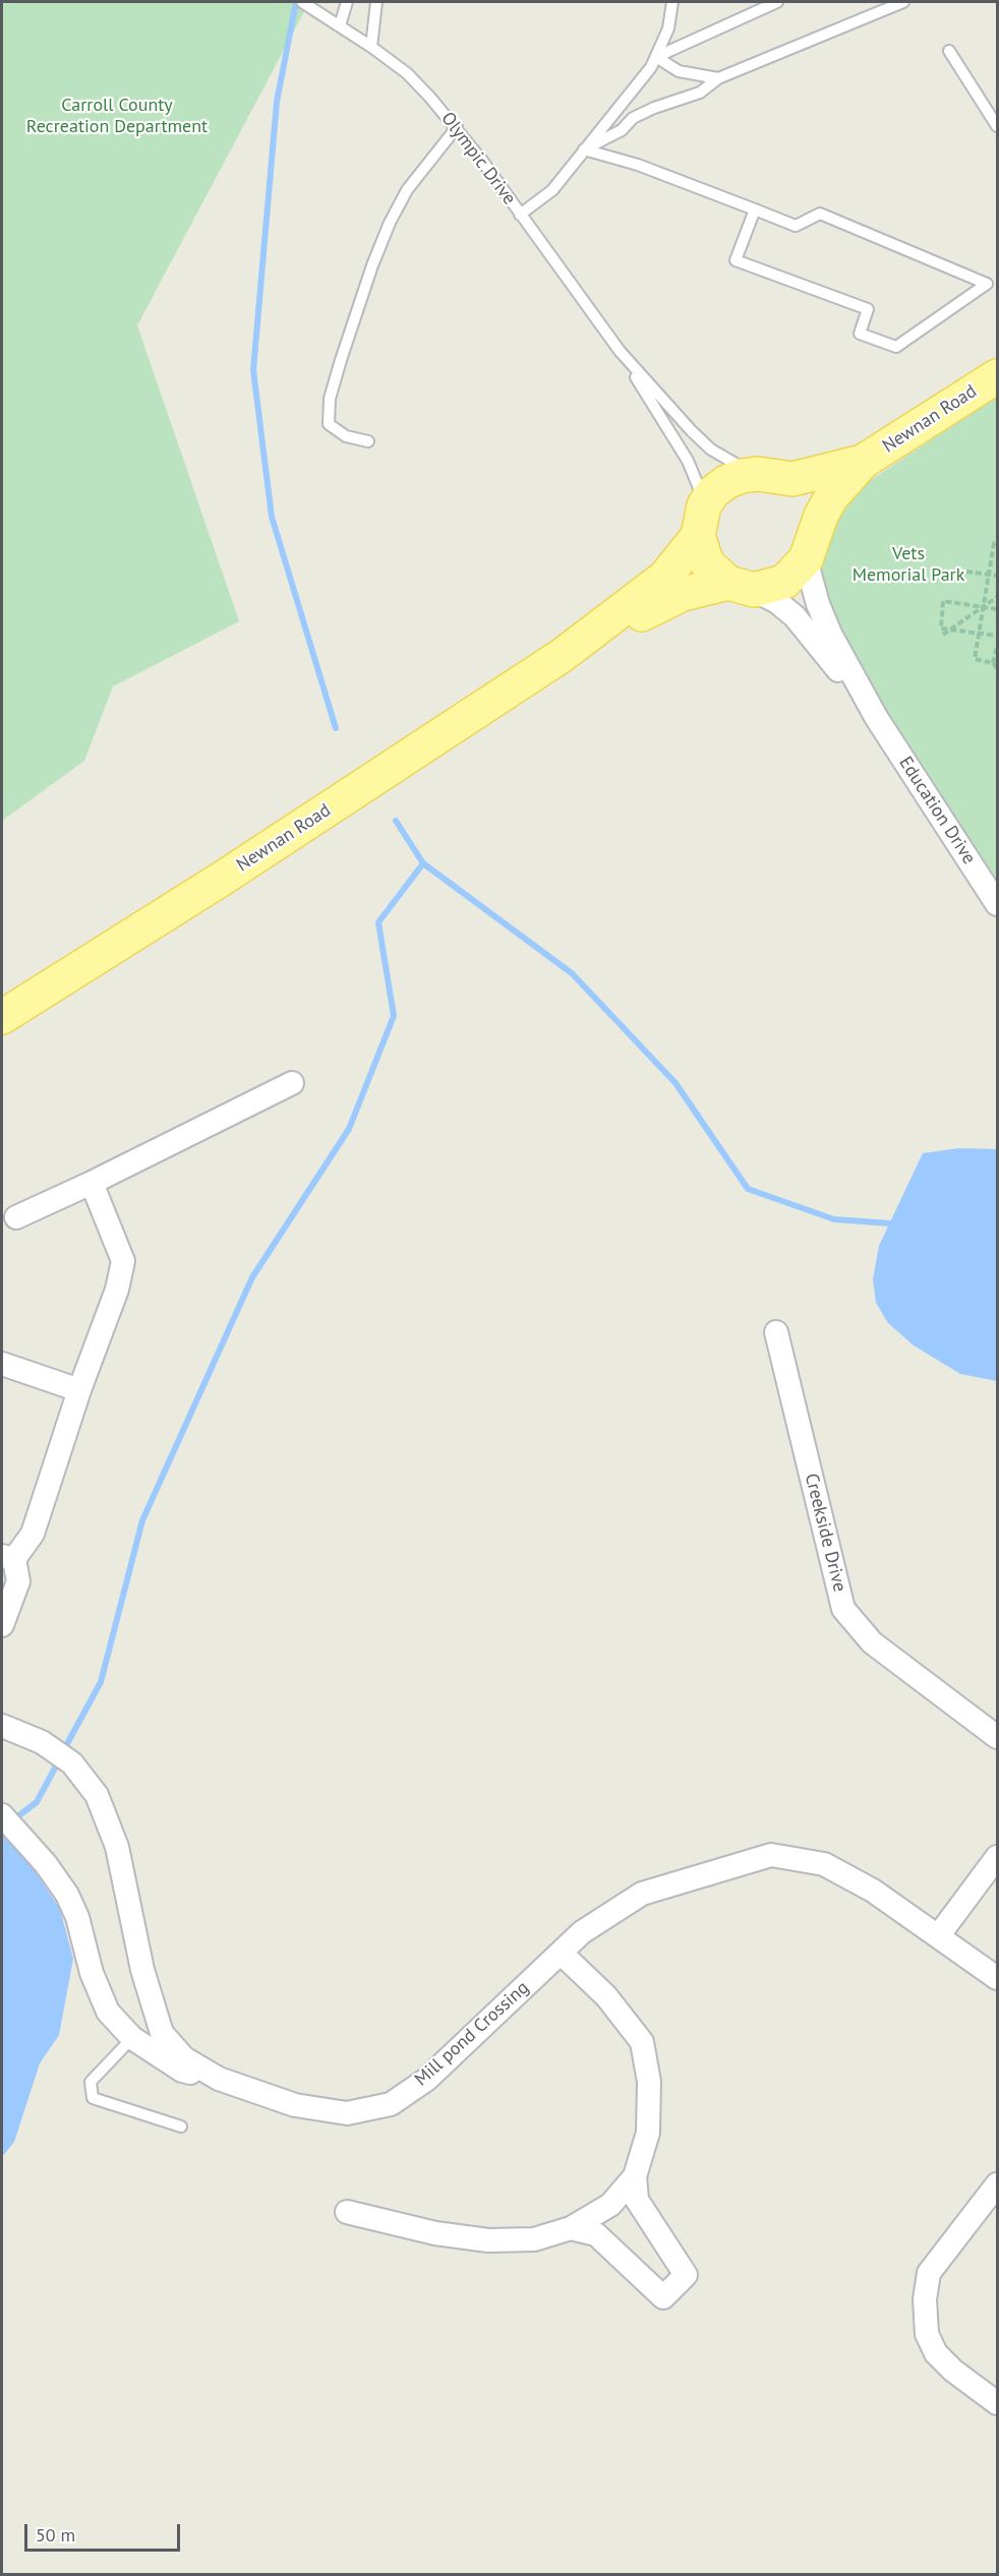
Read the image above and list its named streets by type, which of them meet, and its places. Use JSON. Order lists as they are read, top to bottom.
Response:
{
  "streets": {
    "main road": ["Newnan Road"],
    "street": ["Education Drive", "Creekside Drive", "Mill pond Crossing"],
    "lane": ["Olympic Drive"]
  },
  "crossings": [
    ["Newnan Road", "Education Drive"]
  ],
  "parks": ["Carroll County Recreation Department", "Vets Memorial Park"],
  "scale_bar": "50 m"
}
